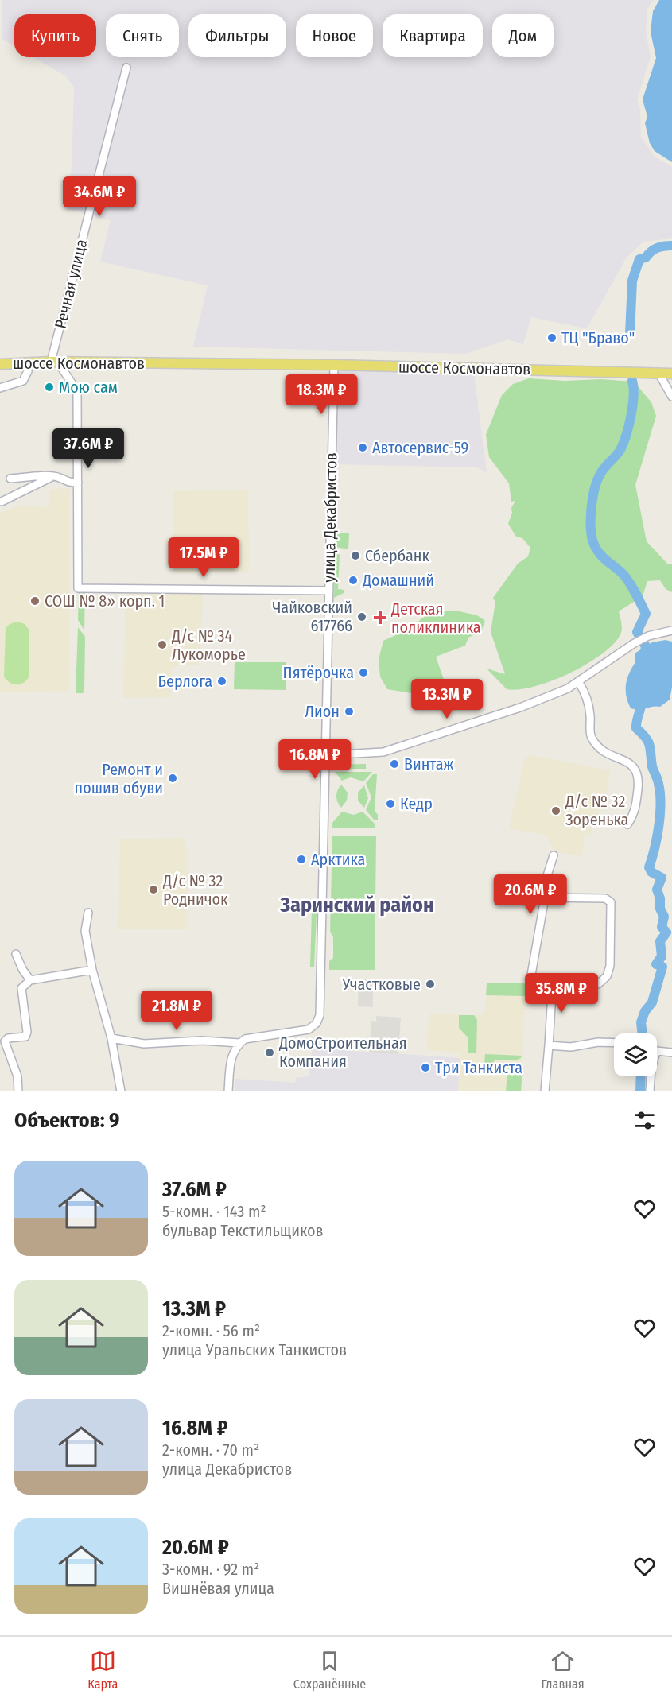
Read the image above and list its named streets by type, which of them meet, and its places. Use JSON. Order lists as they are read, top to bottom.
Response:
{
  "streets": {
    "main road": ["шоссе Космонавтов"],
    "street": ["Речная улица", "улица Декабристов"]
  },
  "crossings": [
    ["Речная улица", "шоссе Космонавтов"],
    ["шоссе Космонавтов", "улица Декабристов"]
  ],
  "districts": ["Заринский район"],
  "places": {
    "other": [
      "ТЦ \"Браво\"",
      "Мою сам",
      "Автосервис-59",
      "Сбербанк",
      "Домашний",
      "СОШ № 8» корп. 1",
      "Чайковский 617766",
      "Д/с № 34 Лукоморье",
      "Пятёрочка",
      "Берлога",
      "Лион",
      "Винтаж",
      "Ремонт и пошив обуви",
      "Кедр",
      "Д/с № 32 Зоренька",
      "Арктика",
      "Д/с № 32 Родничок",
      "Участковые",
      "ДомоСтроительная Компания",
      "Три Танкиста"
    ],
    "health": ["Детская поликлиника"]
  },
  "page": {
    "chip": [
      "Купить",
      "Снять",
      "Фильтры",
      "Новое",
      "Квартира",
      "Дом"
    ],
    "price": [
      "34.6M ₽",
      "18.3M ₽",
      "37.6M ₽",
      "17.5M ₽",
      "13.3M ₽",
      "16.8M ₽",
      "20.6M ₽",
      "35.8M ₽",
      "21.8M ₽"
    ],
    "heading": "Объектов: 9",
    "list": [
      {
        "name": "37.6M ₽",
        "note": "5-комн. · 143 m² · бульвар Текстильщиков"
      },
      {
        "name": "13.3M ₽",
        "note": "2-комн. · 56 m² · улица Уральских Танкистов"
      },
      {
        "name": "16.8M ₽",
        "note": "2-комн. · 70 m² · улица Декабристов"
      },
      {
        "name": "20.6M ₽",
        "note": "3-комн. · 92 m² · Вишнёвая улица"
      }
    ],
    "tabs": ["Карта", "Сохранённые", "Главная"]
  }
}
